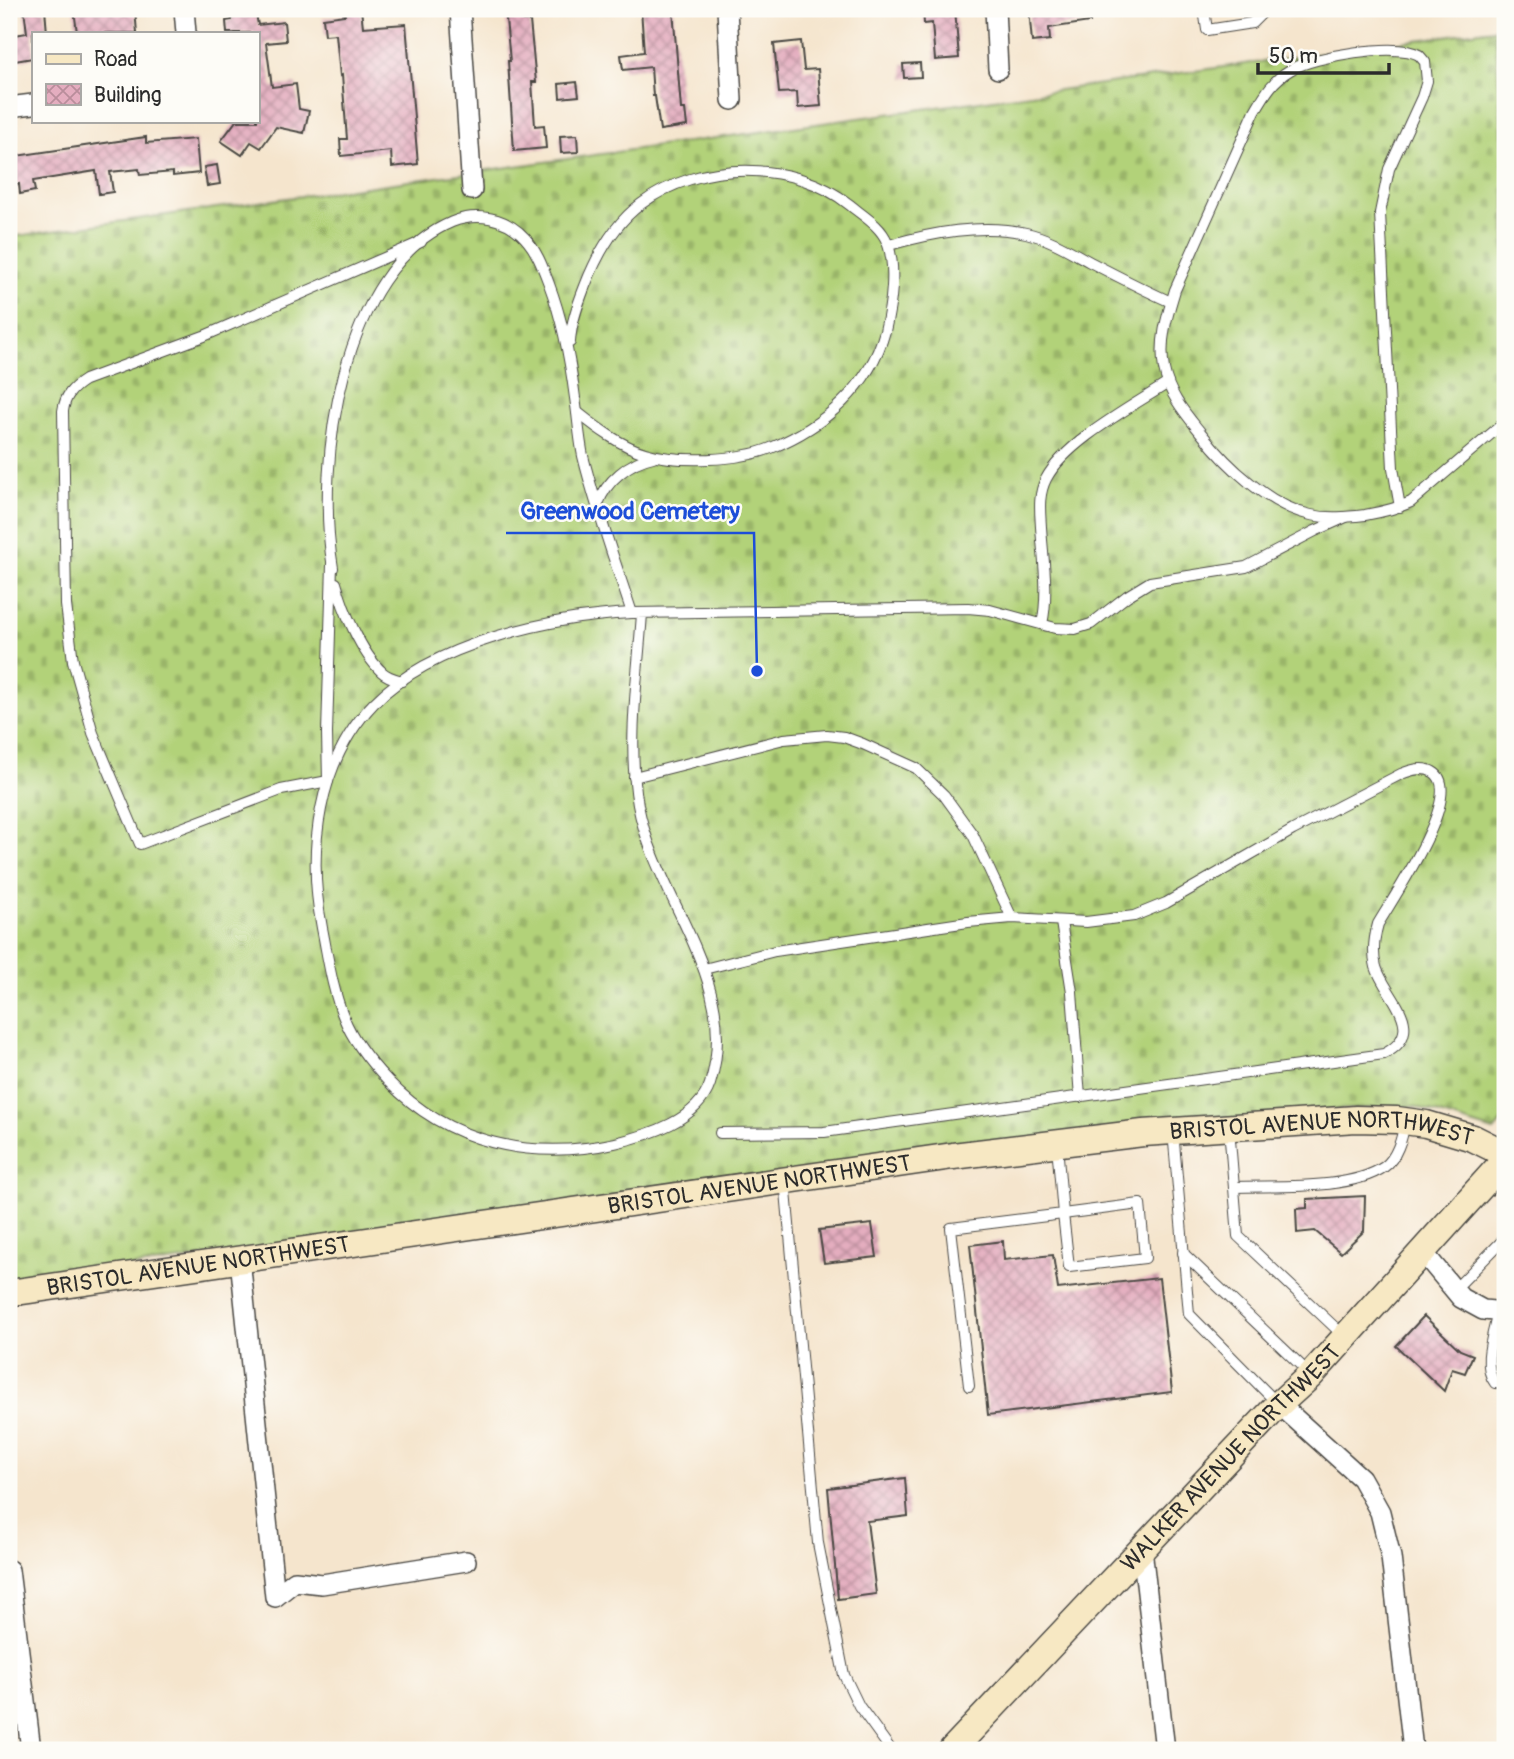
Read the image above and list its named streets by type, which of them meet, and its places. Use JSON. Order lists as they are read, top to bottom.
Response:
{
  "streets": {
    "street": ["BRISTOL AVENUE NORTHWEST", "WALKER AVENUE NORTHWEST"]
  },
  "places": ["Greenwood Cemetery"],
  "legend": ["Road", "Building"],
  "scale_bar": "50 m"
}
